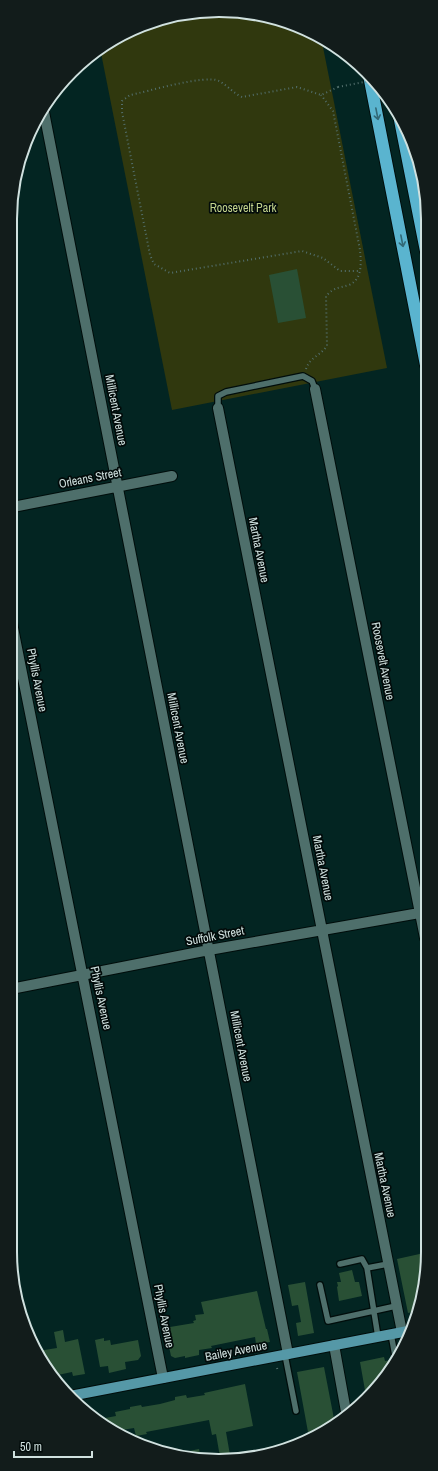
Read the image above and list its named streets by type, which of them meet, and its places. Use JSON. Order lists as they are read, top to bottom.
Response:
{
  "streets": {
    "main road": ["Bailey Avenue"],
    "street": [
      "Millicent Avenue",
      "Orleans Street",
      "Martha Avenue",
      "Roosevelt Avenue",
      "Phyllis Avenue",
      "Suffolk Street"
    ]
  },
  "crossings": [
    ["Millicent Avenue", "Orleans Street"],
    ["Millicent Avenue", "Suffolk Street"],
    ["Millicent Avenue", "Bailey Avenue"],
    ["Martha Avenue", "Suffolk Street"],
    ["Martha Avenue", "Bailey Avenue"],
    ["Phyllis Avenue", "Suffolk Street"],
    ["Phyllis Avenue", "Bailey Avenue"]
  ],
  "parks": ["Roosevelt Park"],
  "scale_bar": "50 m"
}
